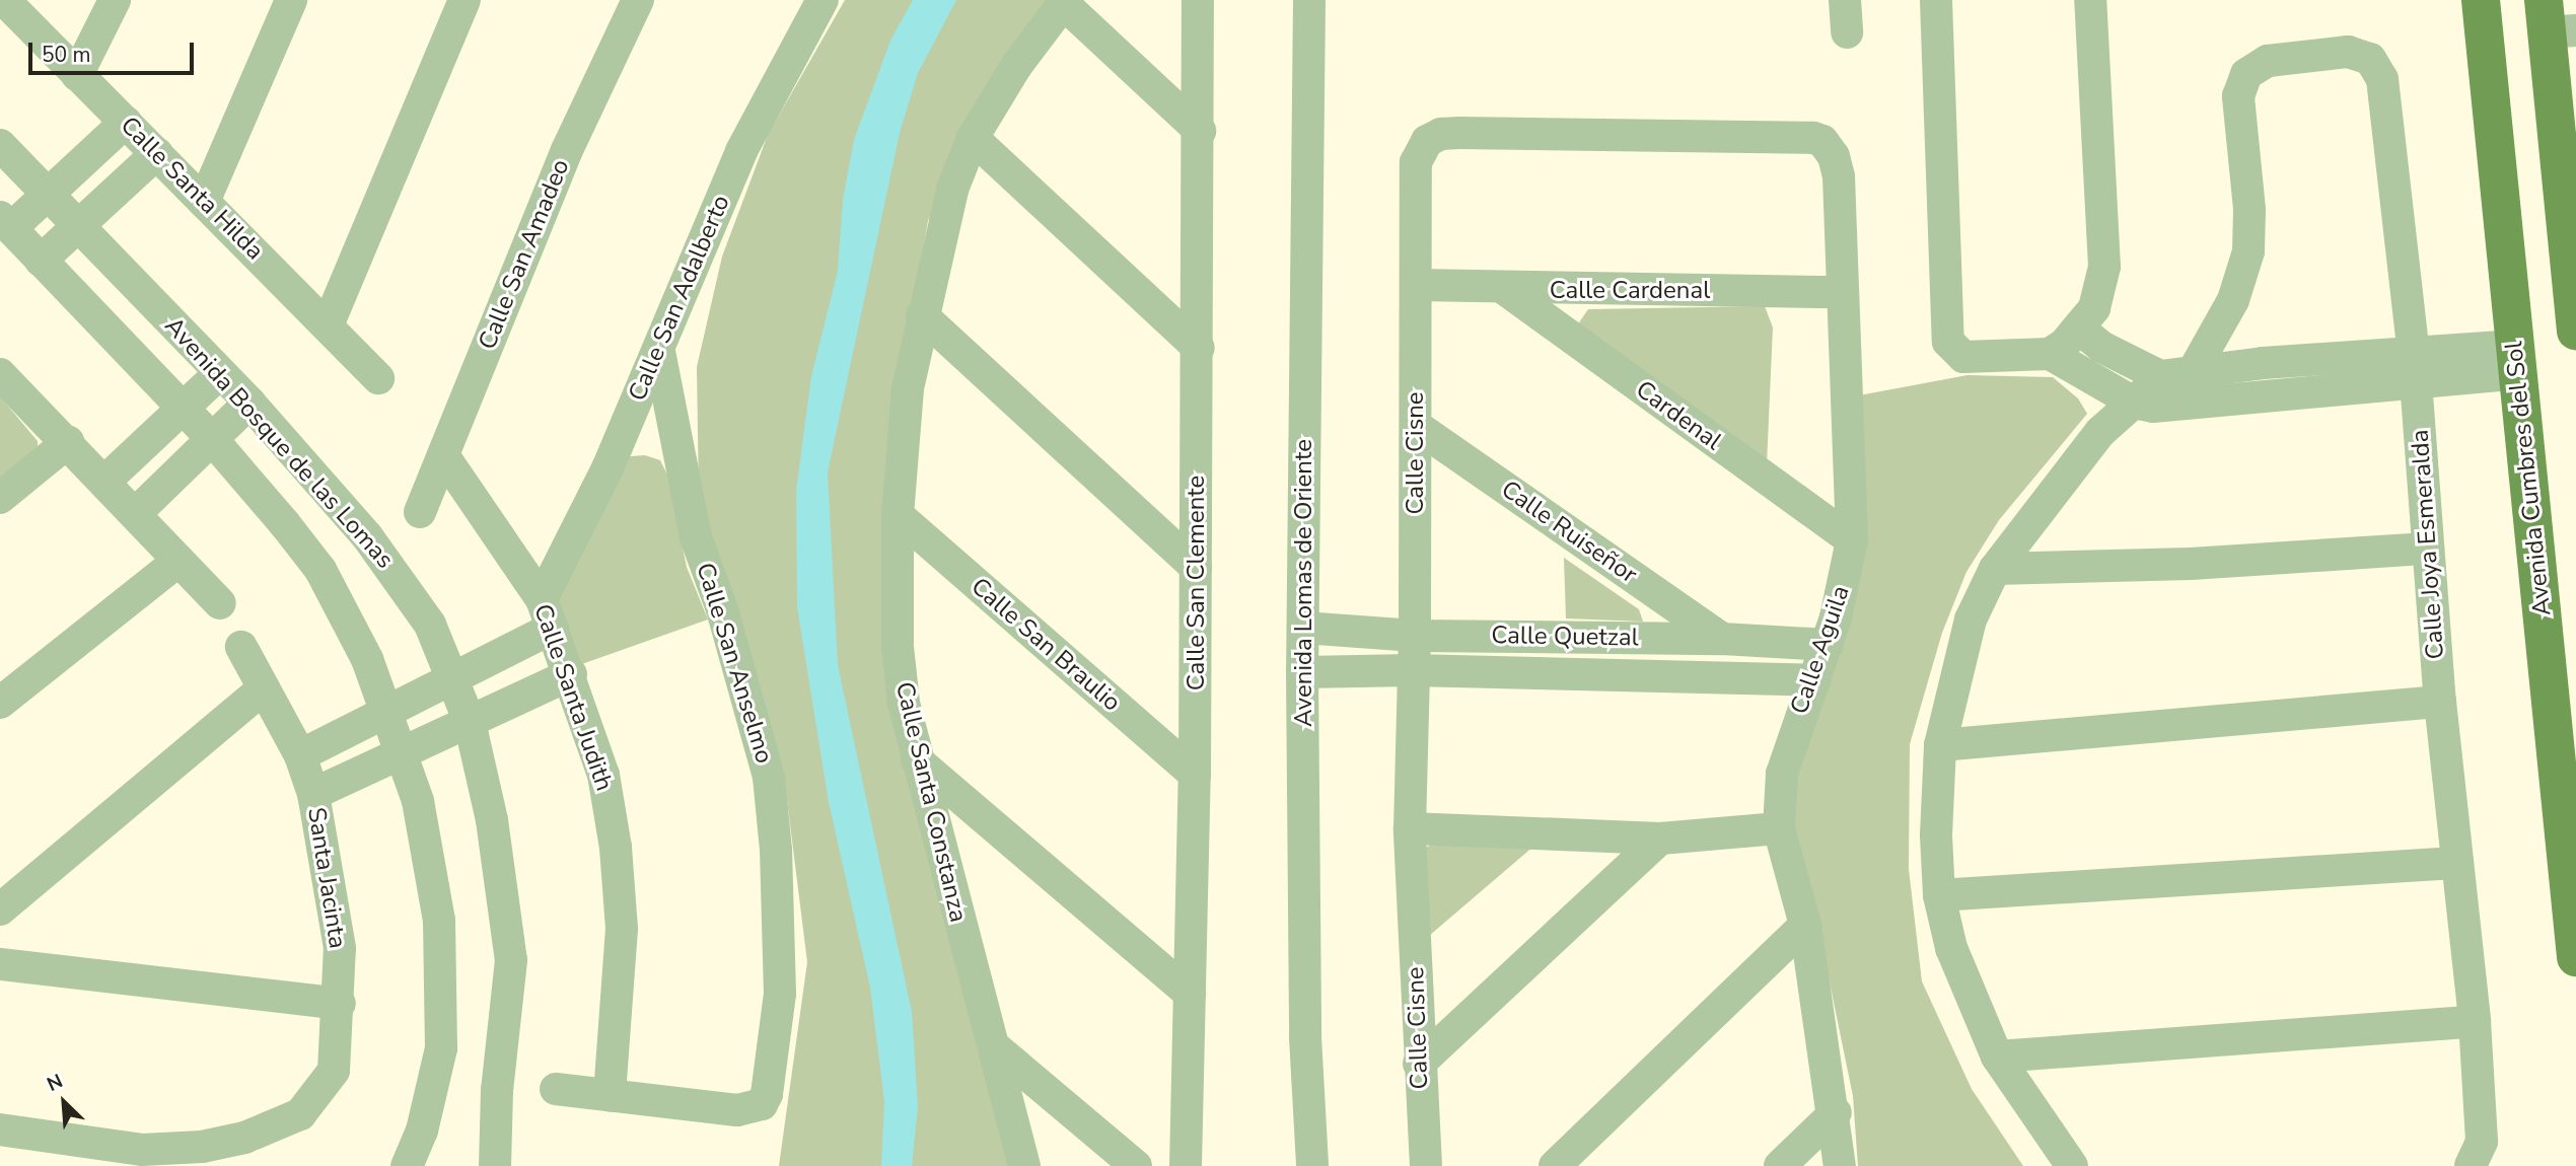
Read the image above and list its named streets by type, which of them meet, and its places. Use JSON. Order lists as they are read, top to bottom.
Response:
{
  "streets": {
    "main road": ["Avenida Cumbres del Sol"],
    "street": [
      "Calle Santa Hilda",
      "Calle San Amadeo",
      "Calle Cardenal",
      "Calle San Adalberto",
      "Cardenal",
      "Avenida Bosque de las Lomas",
      "Calle Cisne",
      "Calle Ruiseñor",
      "Calle Joya Esmeralda",
      "Calle San Clemente",
      "Avenida Lomas de Oriente",
      "Calle Quetzal",
      "Calle San Braulio",
      "Calle Aguila",
      "Calle San Anselmo",
      "Calle Santa Judith",
      "Calle Santa Constanza",
      "Santa Jacinta"
    ]
  },
  "crossings": [
    ["Calle San Amadeo", "Calle Santa Judith"],
    ["Calle Cardenal", "Cardenal"],
    ["Calle Cardenal", "Calle Cisne"],
    ["Calle Cardenal", "Calle Aguila"],
    ["Calle San Adalberto", "Calle San Anselmo"],
    ["Calle San Adalberto", "Calle Santa Judith"],
    ["Cardenal", "Calle Aguila"],
    ["Calle Cisne", "Calle Ruiseñor"],
    ["Calle Cisne", "Calle Quetzal"],
    ["Calle Cisne", "Calle Aguila"],
    ["Calle Ruiseñor", "Calle Quetzal"],
    ["Calle San Clemente", "Calle San Braulio"],
    ["Avenida Lomas de Oriente", "Calle Quetzal"],
    ["Calle Quetzal", "Calle Aguila"],
    ["Calle San Braulio", "Calle Santa Constanza"],
    ["Calle San Anselmo", "Calle Santa Judith"]
  ],
  "scale_bar": "50 m",
  "north": "top left"
}
